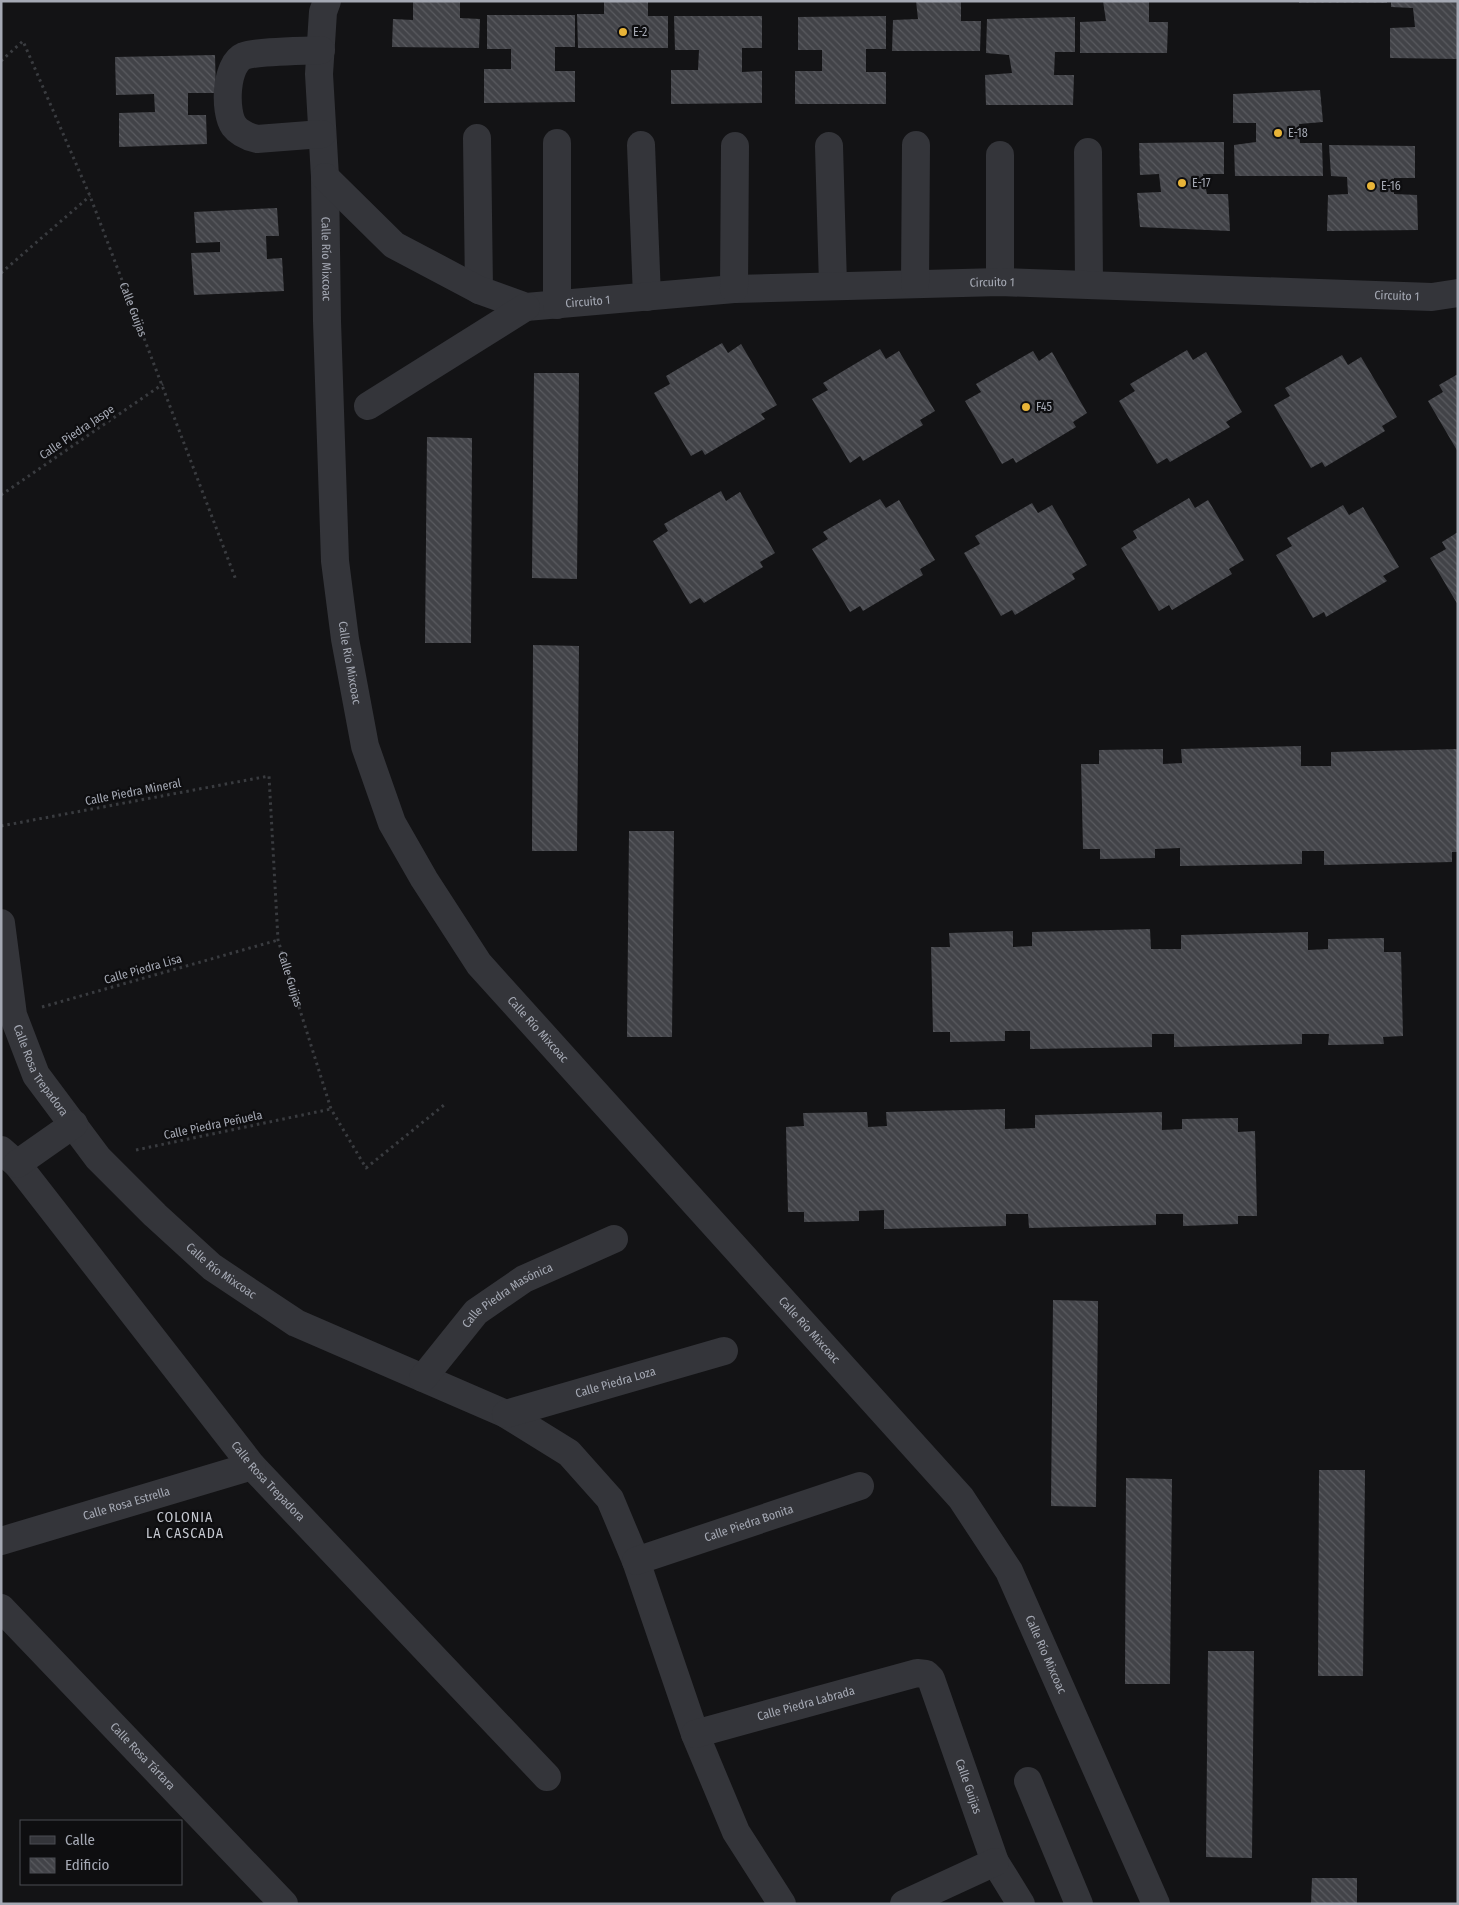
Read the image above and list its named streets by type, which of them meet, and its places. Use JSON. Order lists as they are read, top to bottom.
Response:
{
  "streets": {
    "street": [
      "Calle Río Mixcoac",
      "Circuito 1",
      "Calle Guijas",
      "Calle Rosa Trepadora",
      "Calle Piedra Masónica",
      "Calle Piedra Loza",
      "Calle Rosa Estrella",
      "Calle Piedra Bonita",
      "Calle Piedra Labrada",
      "Calle Rosa Tártara"
    ],
    "path": [
      "Calle Piedra Jaspe",
      "Calle Piedra Mineral",
      "Calle Piedra Lisa",
      "Calle Piedra Peñuela"
    ]
  },
  "crossings": [
    ["Calle Río Mixcoac", "Circuito 1"],
    ["Calle Río Mixcoac", "Calle Rosa Trepadora"],
    ["Calle Río Mixcoac", "Calle Piedra Peñuela"],
    ["Calle Río Mixcoac", "Calle Piedra Masónica"],
    ["Calle Río Mixcoac", "Calle Piedra Loza"],
    ["Calle Río Mixcoac", "Calle Piedra Bonita"],
    ["Calle Río Mixcoac", "Calle Piedra Labrada"],
    ["Calle Guijas", "Calle Piedra Jaspe"],
    ["Calle Guijas", "Calle Piedra Mineral"],
    ["Calle Guijas", "Calle Piedra Lisa"],
    ["Calle Guijas", "Calle Piedra Peñuela"],
    ["Calle Guijas", "Calle Piedra Labrada"],
    ["Calle Piedra Lisa", "Calle Rosa Trepadora"],
    ["Calle Rosa Trepadora", "Calle Rosa Estrella"]
  ],
  "districts": ["COLONIA LA CASCADA"],
  "places": [
    "E-2",
    "E-18",
    "E-17",
    "E-16",
    "F45"
  ],
  "legend": ["Calle", "Edificio"]
}
